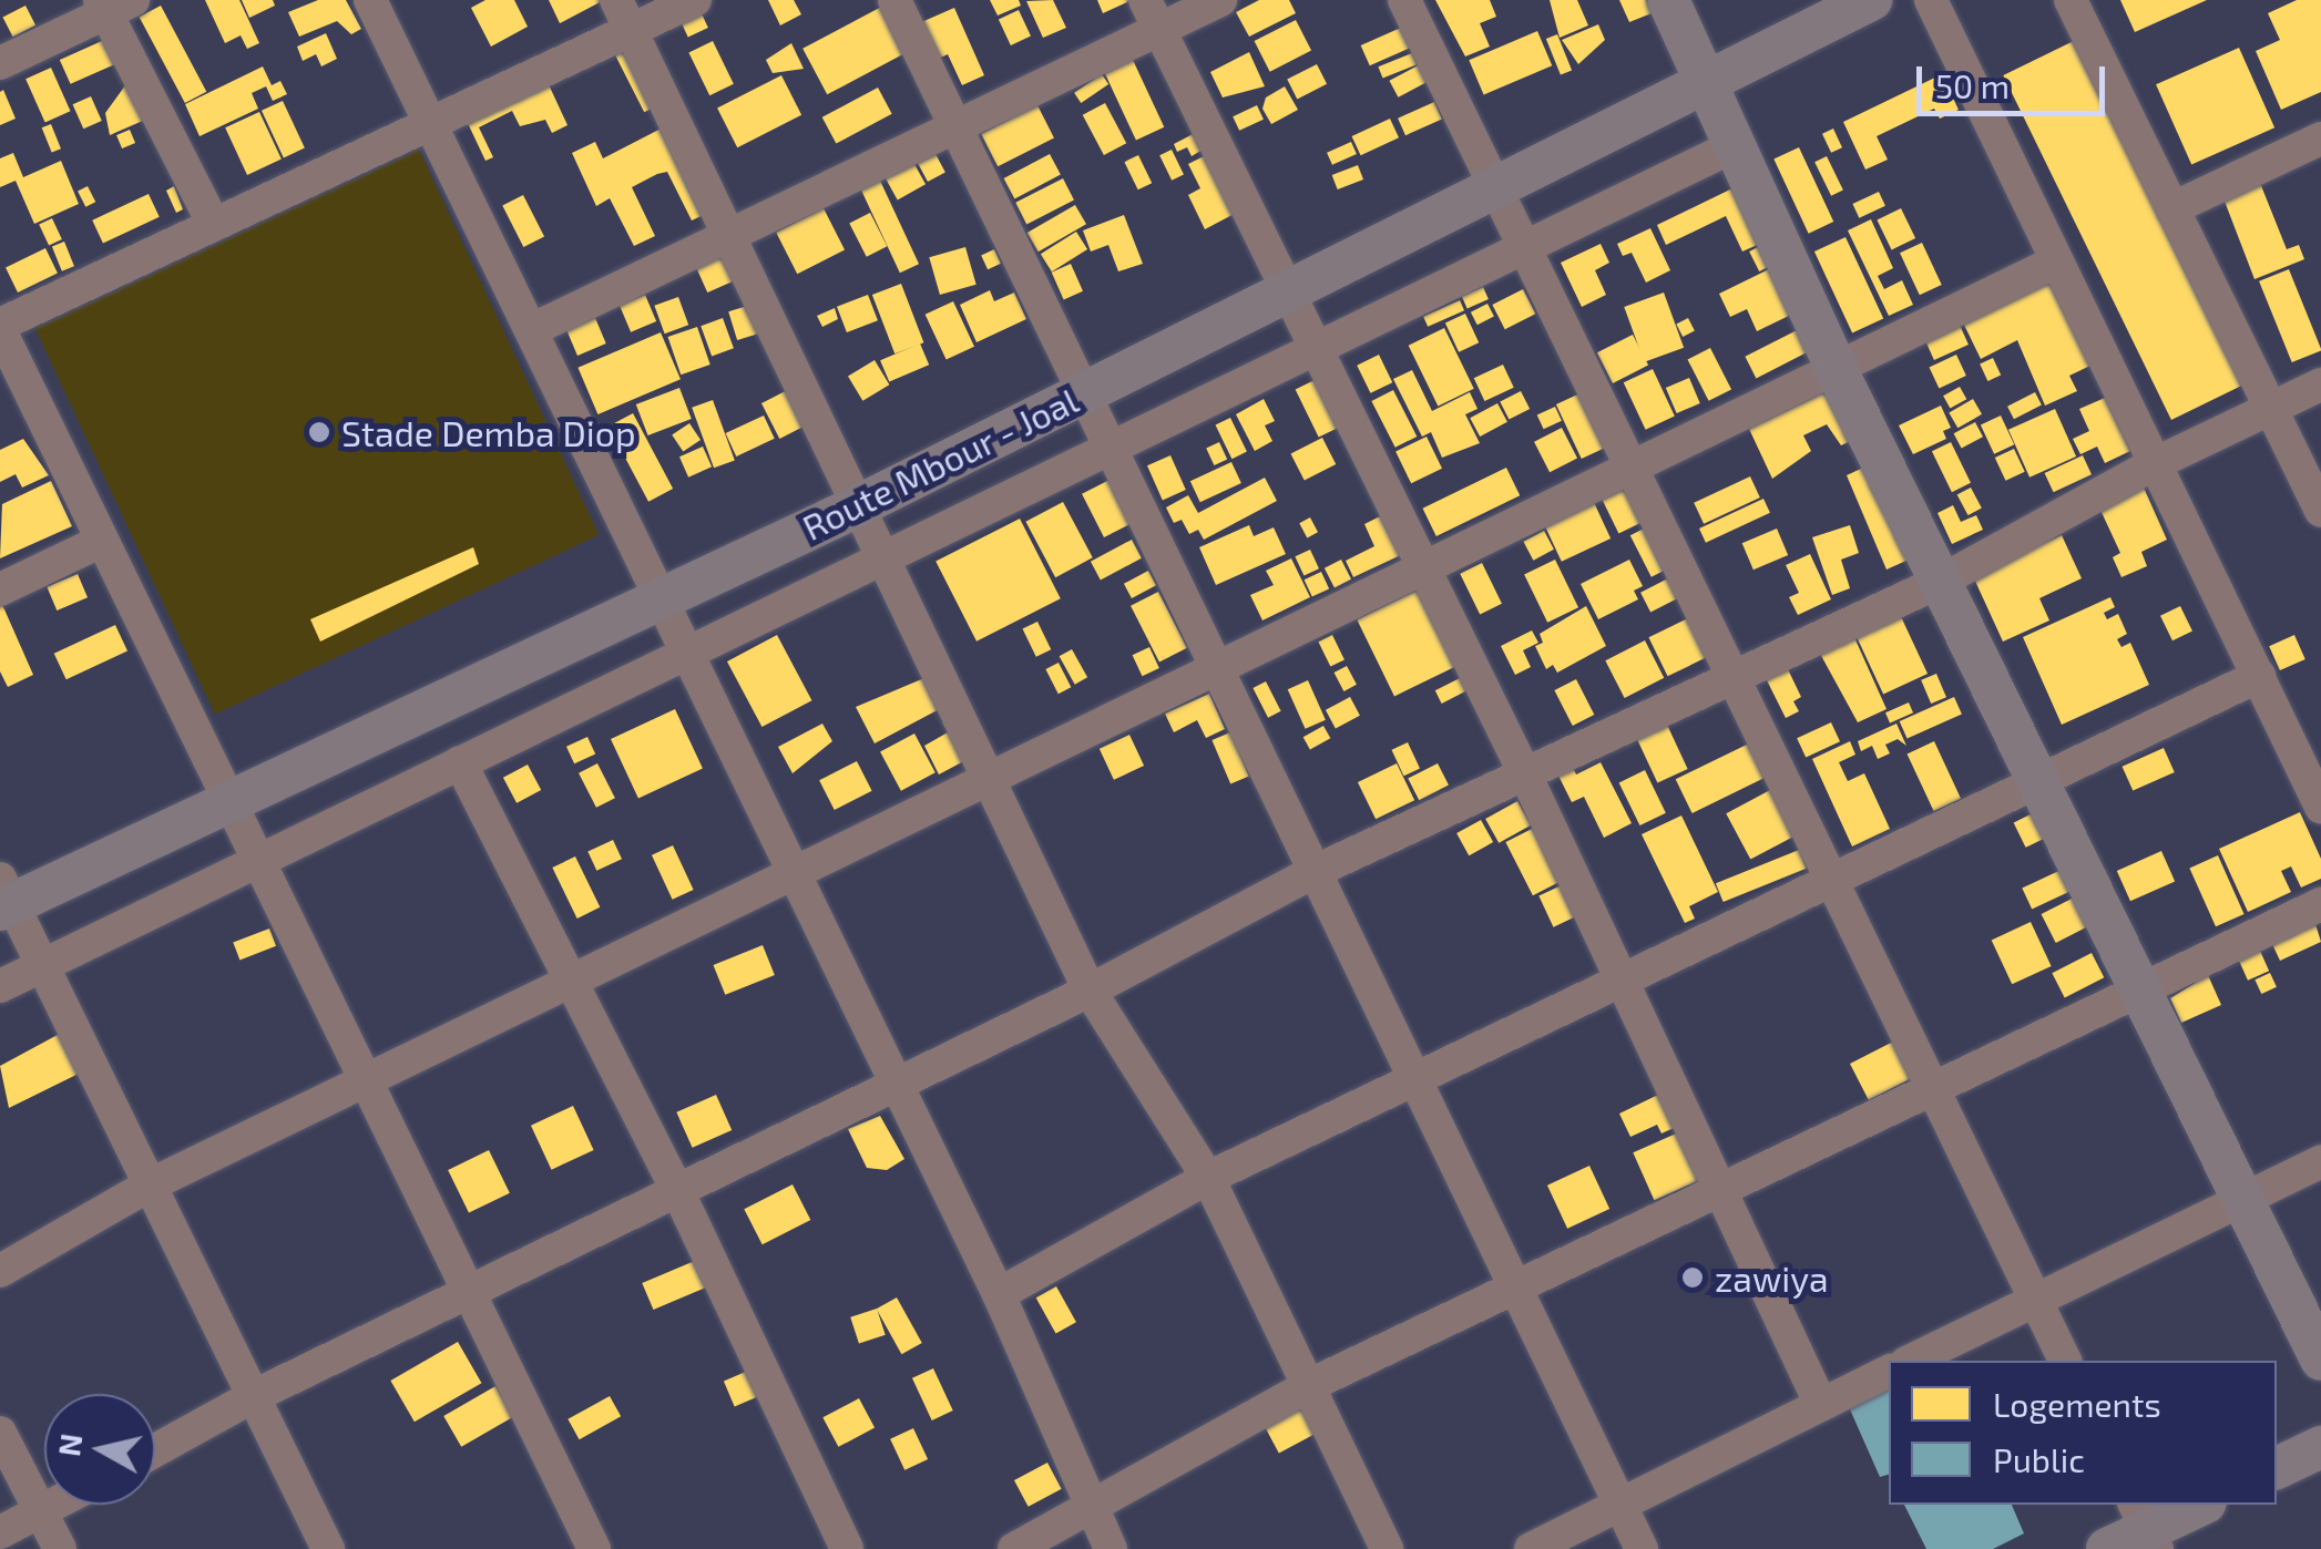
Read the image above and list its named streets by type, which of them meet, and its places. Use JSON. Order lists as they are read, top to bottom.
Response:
{
  "streets": {
    "main road": ["Route Mbour - Joal"]
  },
  "places": ["Stade Demba Diop", "zawiya"],
  "legend": ["Logements", "Public"],
  "scale_bar": "50 m",
  "north": "left"
}
